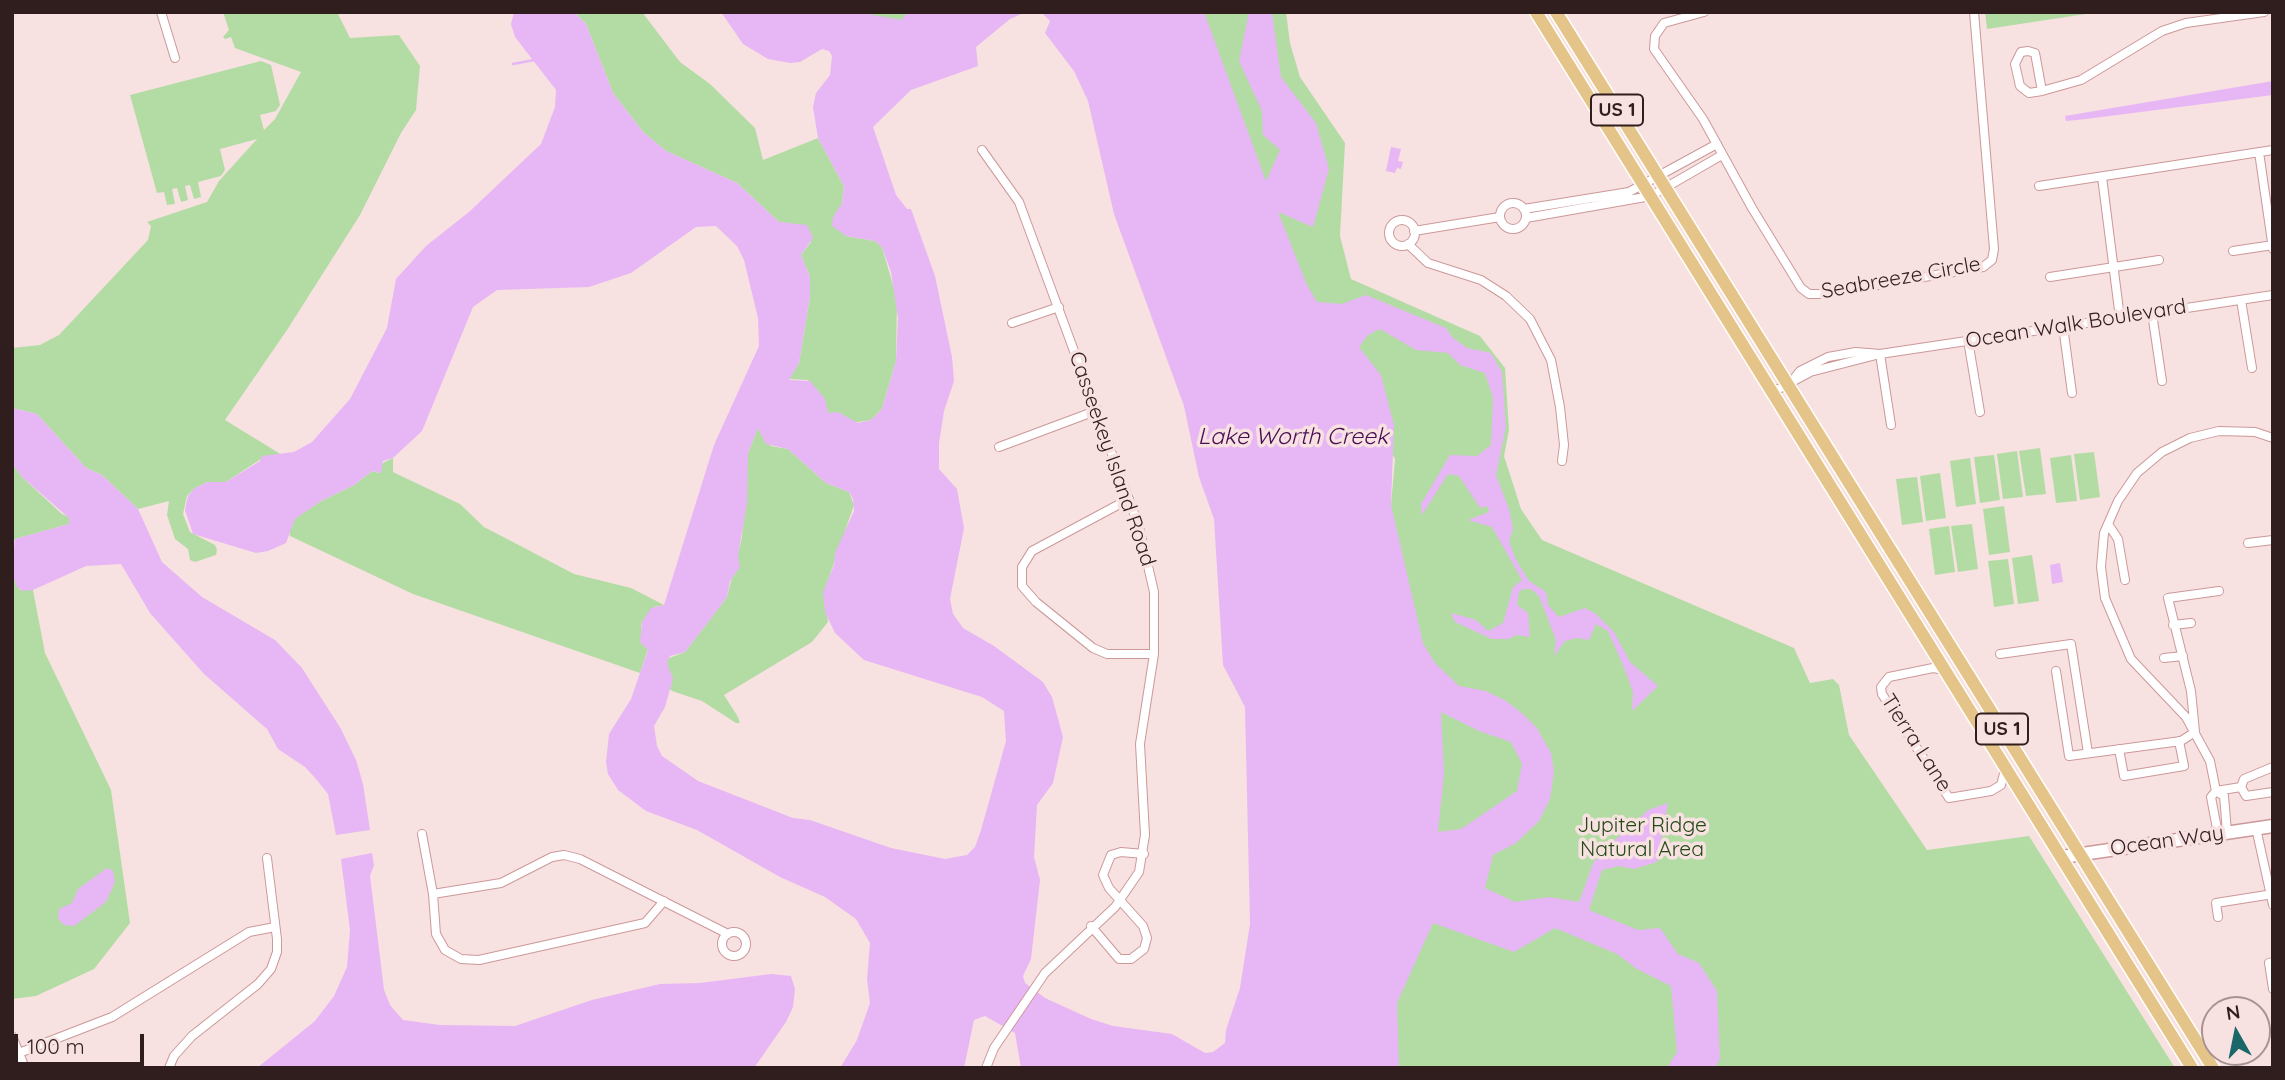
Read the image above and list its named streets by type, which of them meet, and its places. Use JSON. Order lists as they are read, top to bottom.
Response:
{
  "streets": {
    "main road": ["US 1"],
    "street": [
      "Seabreeze Circle",
      "Ocean Walk Boulevard",
      "Casseekey Island Road",
      "Tierra Lane",
      "Ocean Way"
    ]
  },
  "crossings": [
    ["US 1", "Ocean Walk Boulevard"],
    ["US 1", "Tierra Lane"],
    ["US 1", "Ocean Way"]
  ],
  "water": ["Lake Worth Creek"],
  "parks": ["Jupiter Ridge Natural Area"],
  "scale_bar": "100 m",
  "north": "top"
}
